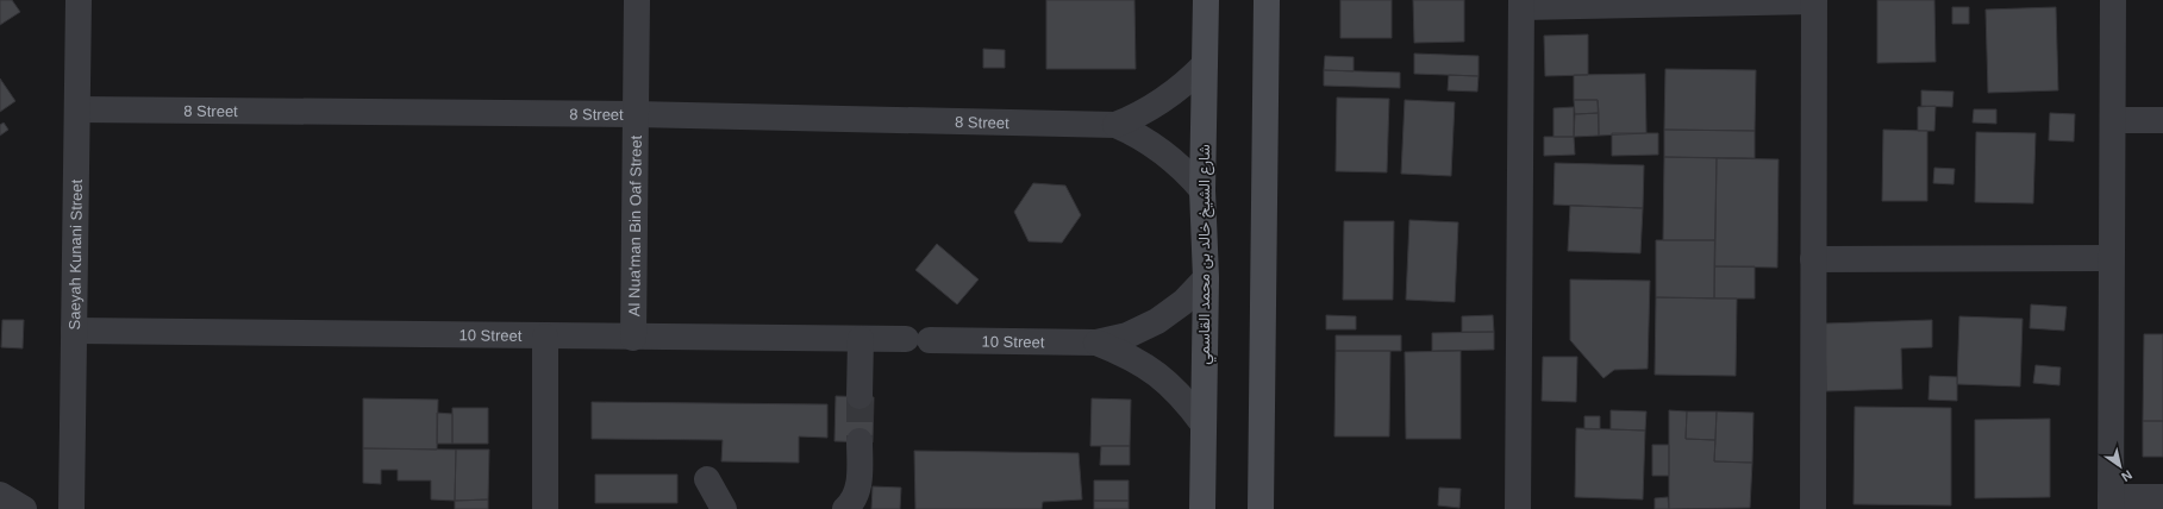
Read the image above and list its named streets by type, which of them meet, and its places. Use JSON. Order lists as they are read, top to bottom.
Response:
{
  "streets": {
    "street": [
      "8 Street",
      "Al Nua'man Bin Oaf Street",
      "Saeyah Kunani Street",
      "شارع الشيخ خالد بن محمد القاسمي",
      "10 Street"
    ]
  },
  "crossings": [
    ["8 Street", "Al Nua'man Bin Oaf Street"],
    ["8 Street", "Saeyah Kunani Street"],
    ["8 Street", "شارع الشيخ خالد بن محمد القاسمي"],
    ["Al Nua'man Bin Oaf Street", "10 Street"],
    ["Saeyah Kunani Street", "10 Street"],
    ["شارع الشيخ خالد بن محمد القاسمي", "10 Street"]
  ],
  "north": "bottom right"
}
